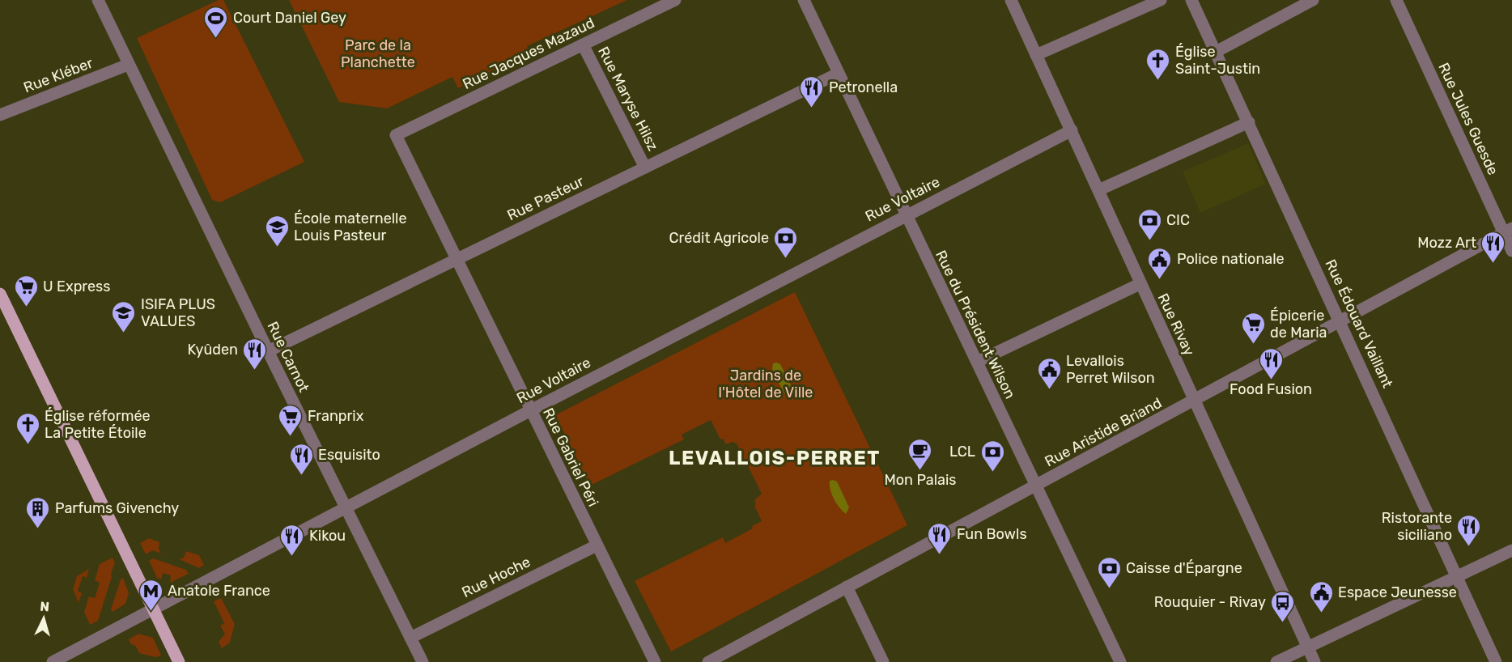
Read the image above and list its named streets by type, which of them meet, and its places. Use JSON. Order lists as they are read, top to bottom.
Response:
{
  "streets": {
    "street": [
      "Rue Jacques Mazaud",
      "Rue Kléber",
      "Rue Maryse Hilsz",
      "Rue Jules Guesde",
      "Rue Pasteur",
      "Rue Voltaire",
      "Rue Édouard Vaillant",
      "Rue du Président Wilson",
      "Rue Rivay",
      "Rue Carnot",
      "Rue Aristide Briand",
      "Rue Gabriel Péri",
      "Rue Hoche"
    ]
  },
  "crossings": [
    ["Rue Jacques Mazaud", "Rue Maryse Hilsz"],
    ["Rue Jacques Mazaud", "Rue Gabriel Péri"],
    ["Rue Kléber", "Rue Carnot"],
    ["Rue Maryse Hilsz", "Rue Pasteur"],
    ["Rue Jules Guesde", "Rue Aristide Briand"],
    ["Rue Pasteur", "Rue du Président Wilson"],
    ["Rue Pasteur", "Rue Carnot"],
    ["Rue Pasteur", "Rue Gabriel Péri"],
    ["Rue Voltaire", "Rue du Président Wilson"],
    ["Rue Voltaire", "Rue Rivay"],
    ["Rue Voltaire", "Rue Carnot"],
    ["Rue Voltaire", "Rue Gabriel Péri"],
    ["Rue Édouard Vaillant", "Rue Aristide Briand"],
    ["Rue du Président Wilson", "Rue Aristide Briand"],
    ["Rue Rivay", "Rue Aristide Briand"],
    ["Rue Carnot", "Rue Hoche"],
    ["Rue Gabriel Péri", "Rue Hoche"]
  ],
  "districts": ["LEVALLOIS-PERRET"],
  "parks": ["Parc de la Planchette", "Jardins de l'Hôtel de Ville"],
  "places": {
    "sports": ["Court Daniel Gey"],
    "church": ["Église Saint-Justin", "Église réformée La Petite Étoile"],
    "restaurant": [
      "Petronella",
      "Mozz Art",
      "Kyûden",
      "Food Fusion",
      "Esquisito",
      "Ristorante siciliano",
      "Fun Bowls",
      "Kikou"
    ],
    "bank": [
      "CIC",
      "Crédit Agricole",
      "LCL",
      "Caisse d'Épargne"
    ],
    "school or university": ["École maternelle Louis Pasteur", "ISIFA PLUS VALUES"],
    "public building": ["Police nationale", "Levallois Perret Wilson", "Espace Jeunesse"],
    "supermarket": ["U Express", "Épicerie de Maria", "Franprix"],
    "cafe": ["Mon Palais"],
    "building": ["Parfums Givenchy"],
    "metro station": ["Anatole France"],
    "bus stop": ["Rouquier - Rivay"]
  },
  "north": "top"
}
